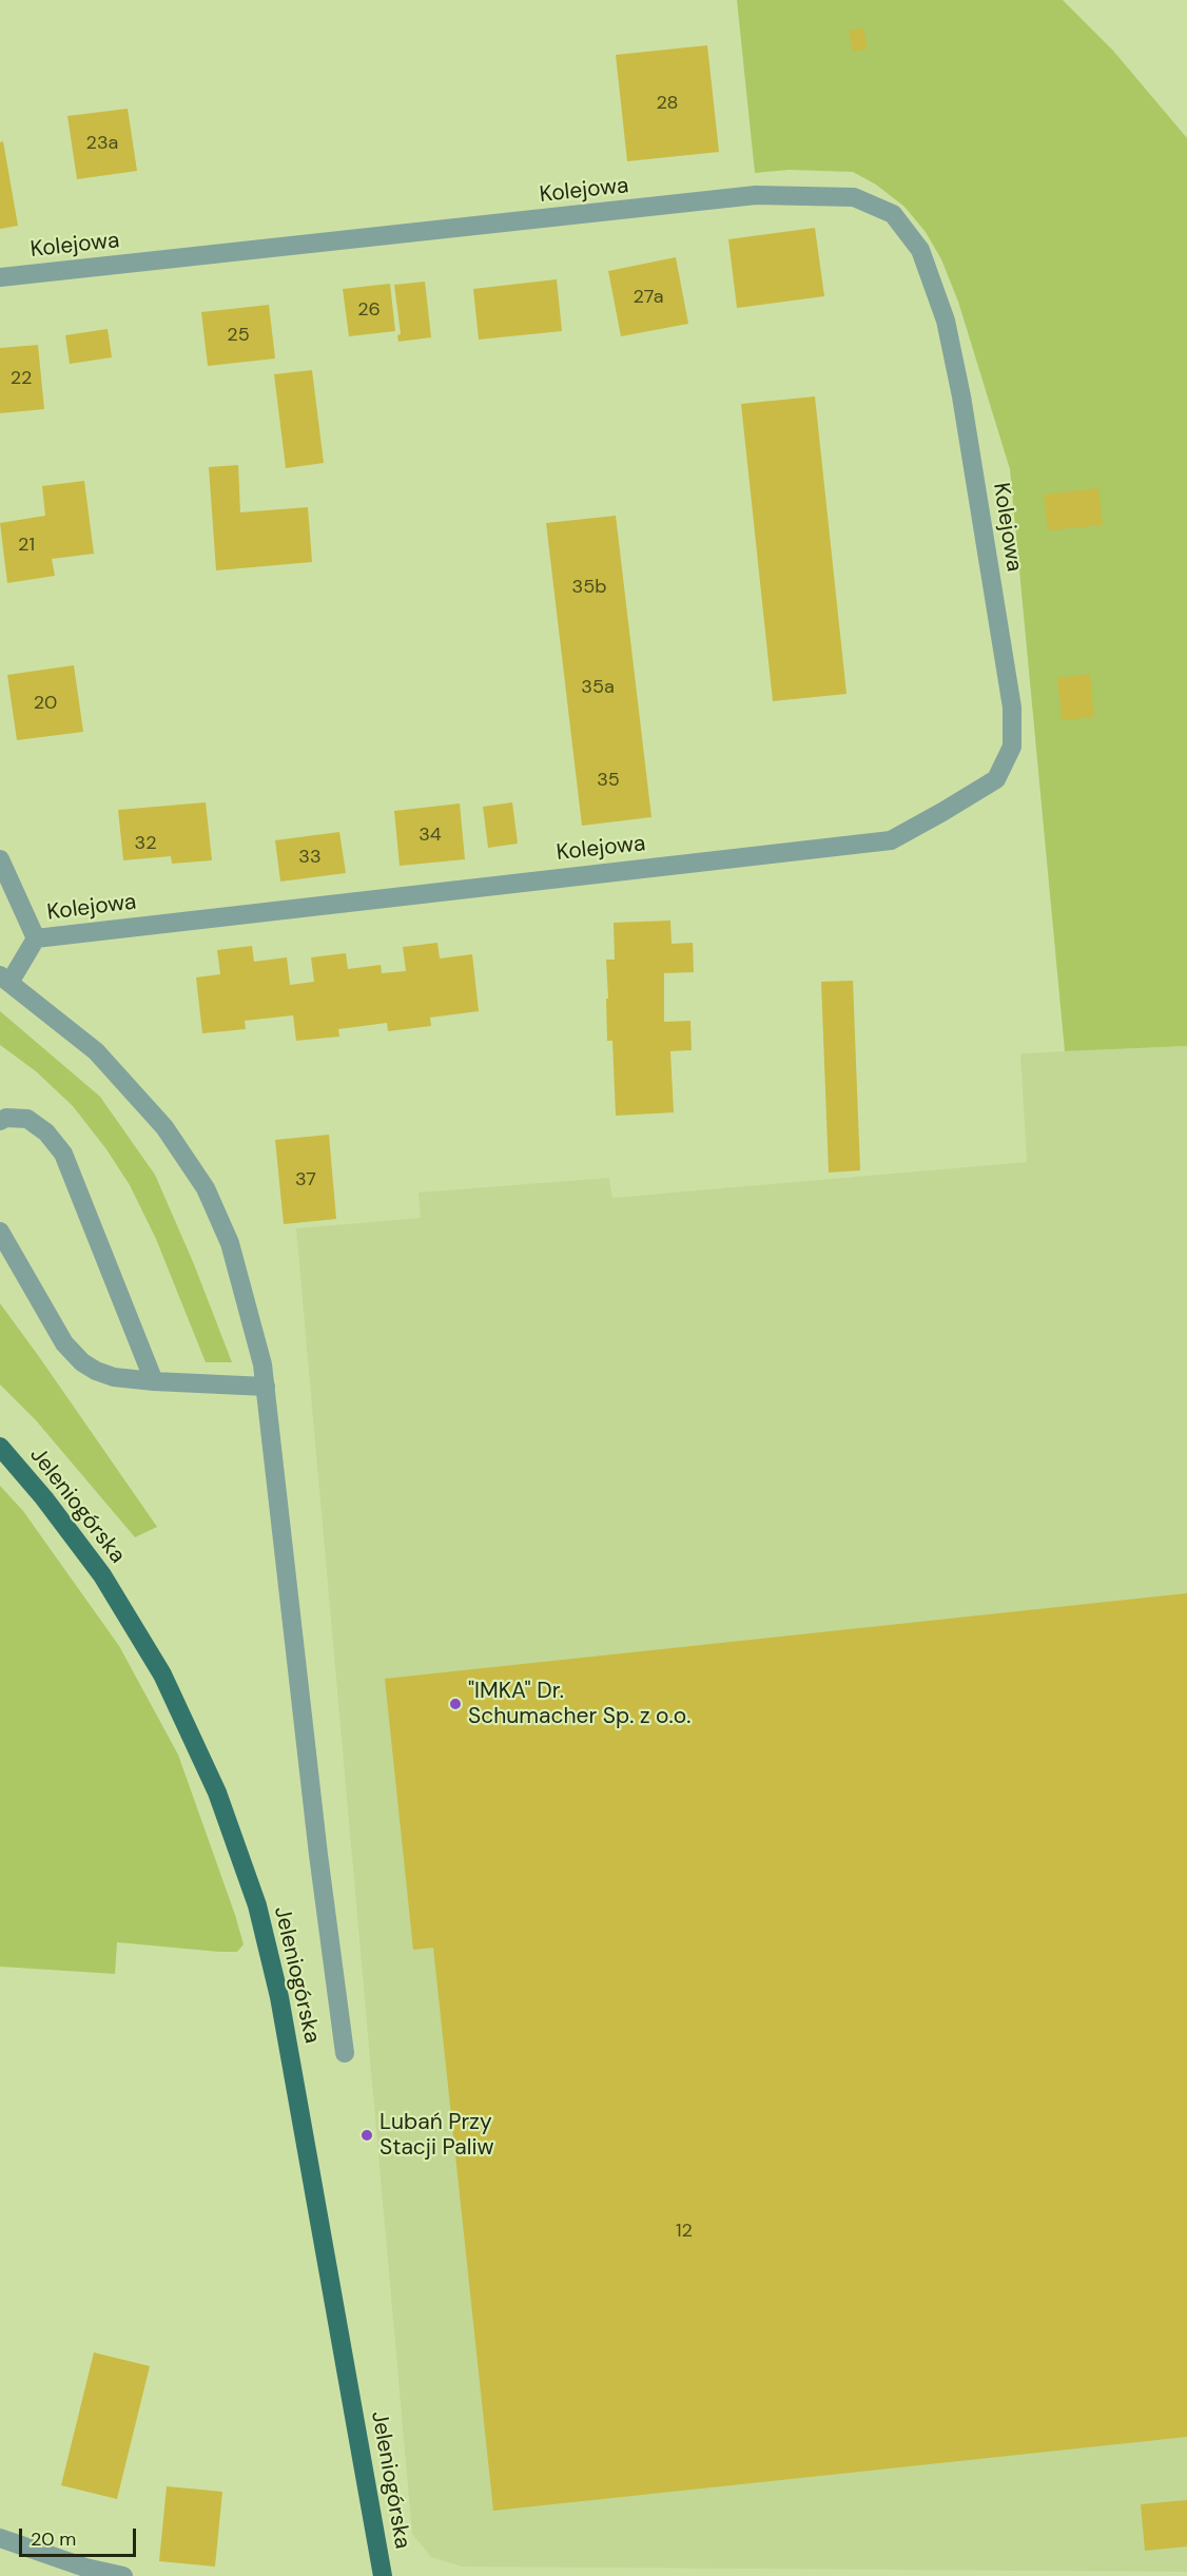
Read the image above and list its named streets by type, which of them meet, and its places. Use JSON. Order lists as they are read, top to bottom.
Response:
{
  "streets": {
    "main road": ["Jeleniogórska"],
    "street": ["Kolejowa"]
  },
  "crossings": [
    ["Kolejowa", "Jeleniogórska"]
  ],
  "places": ["\"IMKA\" Dr. Schumacher Sp. z o.o.", "Lubań Przy Stacji Paliw"],
  "house_numbers": [
    "28",
    "23a",
    "27a",
    "26",
    "25",
    "22",
    "21",
    "35b",
    "35a",
    "20",
    "35",
    "34",
    "32",
    "33",
    "37",
    "12"
  ],
  "scale_bar": "20 m"
}
